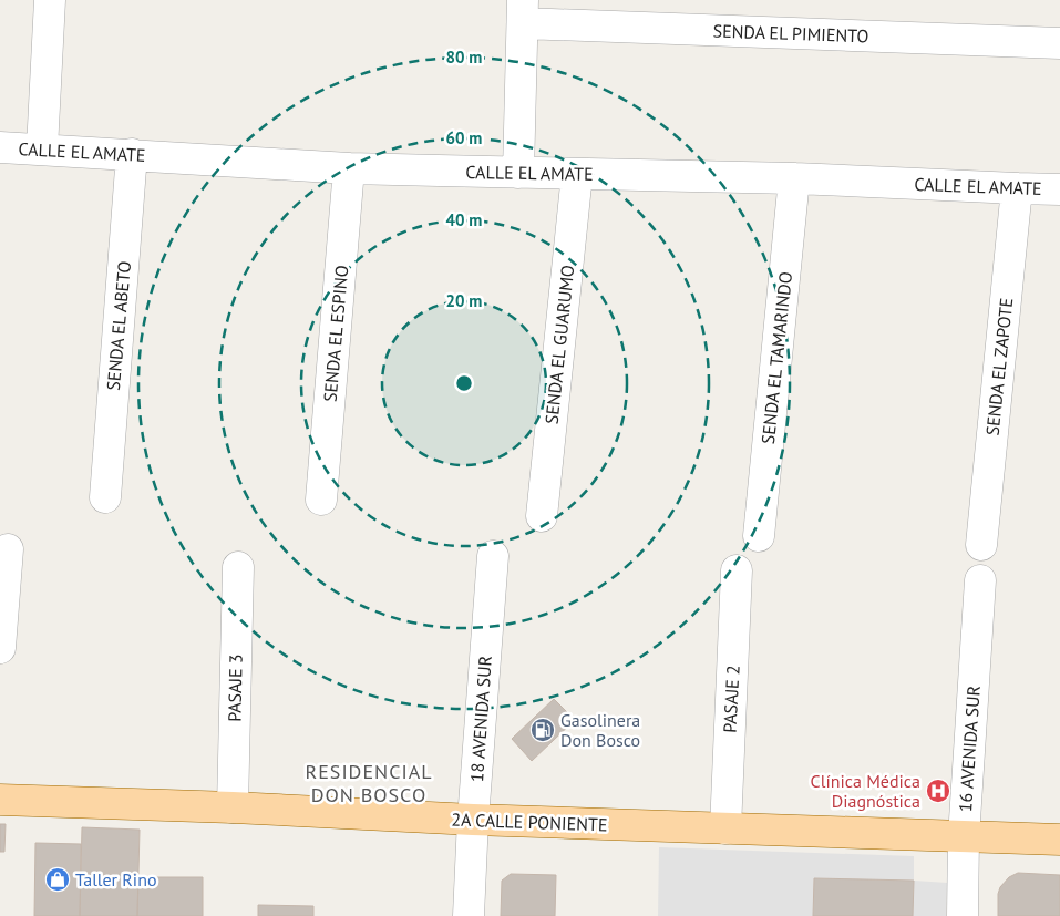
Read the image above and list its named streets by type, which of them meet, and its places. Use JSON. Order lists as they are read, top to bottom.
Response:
{
  "streets": {
    "main road": ["2A CALLE PONIENTE"],
    "street": [
      "SENDA EL PIMIENTO",
      "CALLE EL AMATE",
      "SENDA EL ABETO",
      "SENDA EL ESPINO",
      "SENDA EL GUARUMO",
      "SENDA EL TAMARINDO",
      "SENDA EL ZAPOTE",
      "PASAJE 3",
      "PASAJE 2",
      "18 AVENIDA SUR",
      "16 AVENIDA SUR"
    ]
  },
  "crossings": [
    ["CALLE EL AMATE", "SENDA EL ABETO"],
    ["CALLE EL AMATE", "SENDA EL ESPINO"],
    ["CALLE EL AMATE", "SENDA EL GUARUMO"],
    ["CALLE EL AMATE", "SENDA EL TAMARINDO"],
    ["CALLE EL AMATE", "SENDA EL ZAPOTE"],
    ["PASAJE 3", "2A CALLE PONIENTE"],
    ["PASAJE 2", "2A CALLE PONIENTE"],
    ["18 AVENIDA SUR", "2A CALLE PONIENTE"],
    ["16 AVENIDA SUR", "2A CALLE PONIENTE"]
  ],
  "districts": ["RESIDENCIAL DON BOSCO"],
  "places": {
    "fuel station": ["Gasolinera Don Bosco"],
    "hospital": ["Clínica Médica Diagnóstica"],
    "shop": ["Taller Rino"]
  },
  "rings": [
    "80 m",
    "60 m",
    "40 m",
    "20 m"
  ]
}
